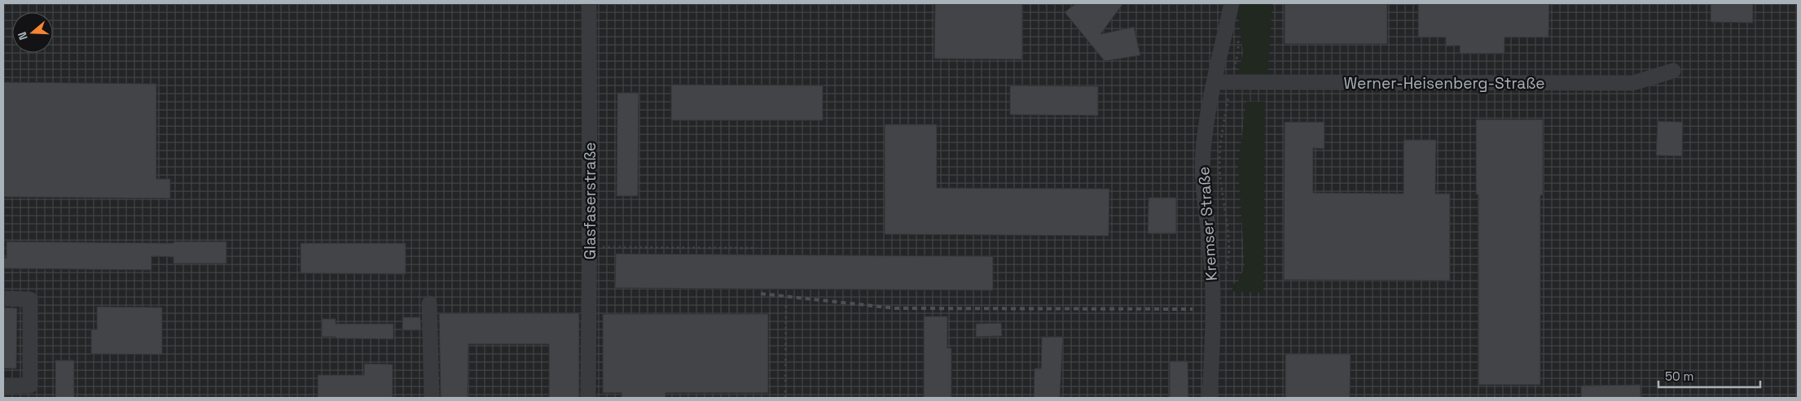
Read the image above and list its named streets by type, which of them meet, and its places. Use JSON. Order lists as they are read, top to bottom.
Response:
{
  "streets": {
    "street": ["Werner-Heisenberg-Straße", "Glasfaserstraße", "Kremser Straße"]
  },
  "crossings": [
    ["Werner-Heisenberg-Straße", "Kremser Straße"]
  ],
  "scale_bar": "50 m",
  "north": "left"
}
